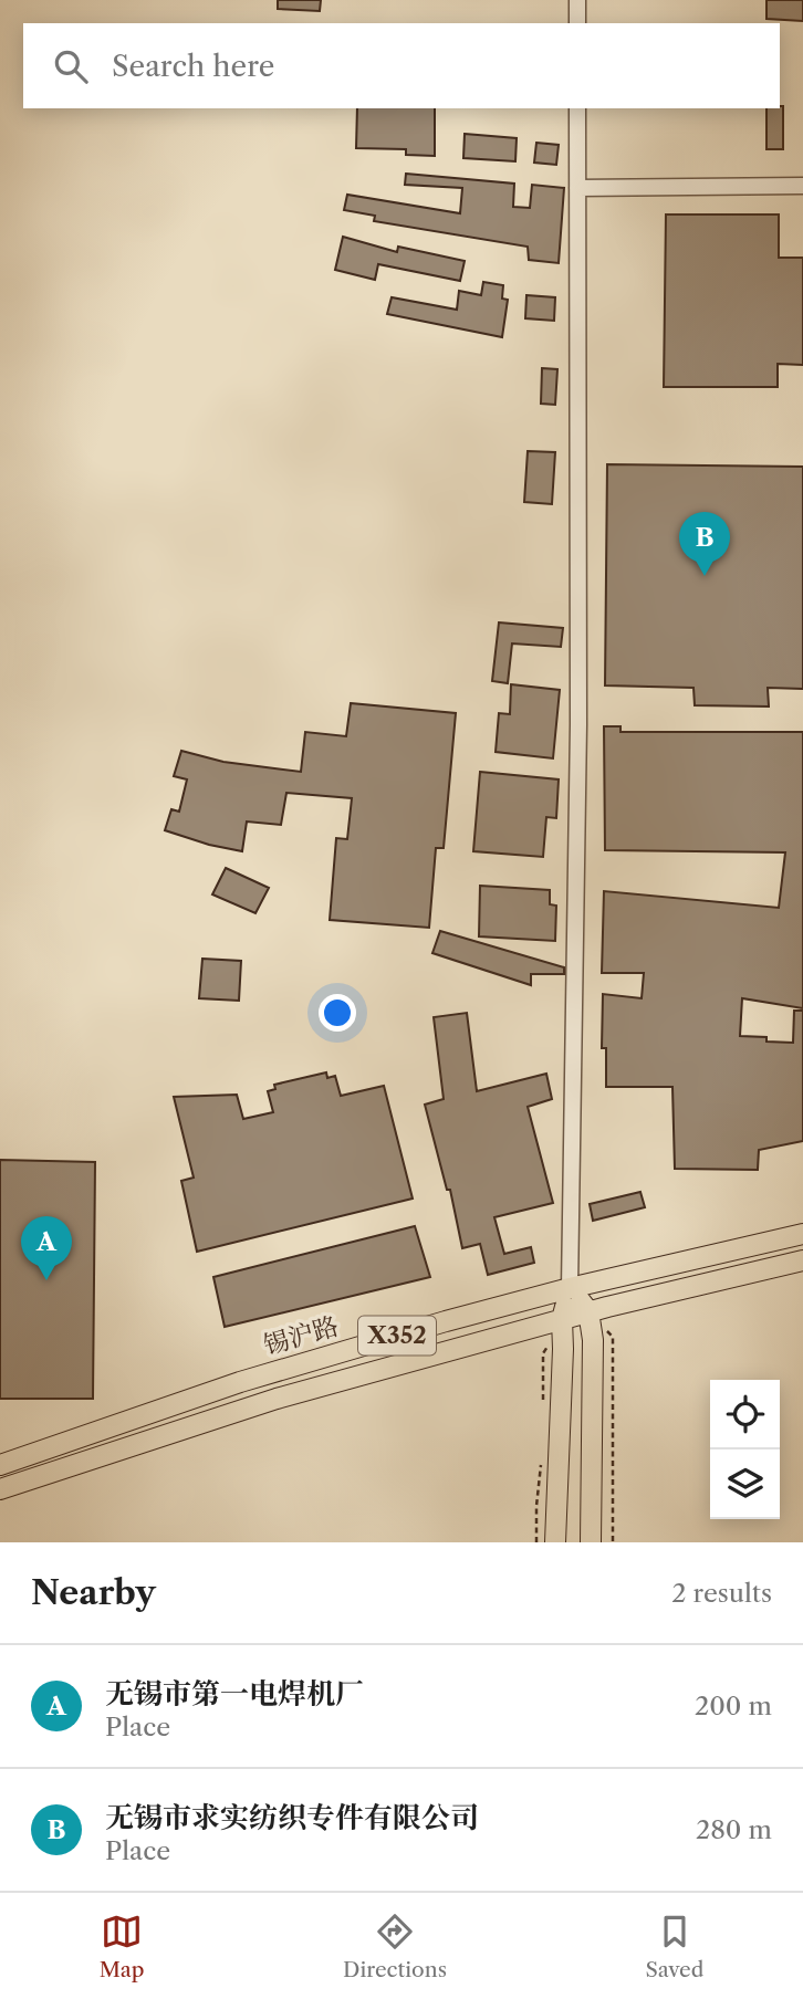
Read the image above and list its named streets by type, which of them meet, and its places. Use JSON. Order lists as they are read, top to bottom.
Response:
{
  "streets": {
    "main road": ["锡沪路", "X352"]
  },
  "page": {
    "search": "Search here",
    "pins": ["B", "A"],
    "heading": ["Nearby", "2 results"],
    "list": [
      {
        "mark": "A",
        "name": "无锡市第一电焊机厂",
        "note": "Place",
        "value": "200 m"
      },
      {
        "mark": "B",
        "name": "无锡市求实纺织专件有限公司",
        "note": "Place",
        "value": "280 m"
      }
    ],
    "nav": ["Map", "Directions", "Saved"]
  }
}
